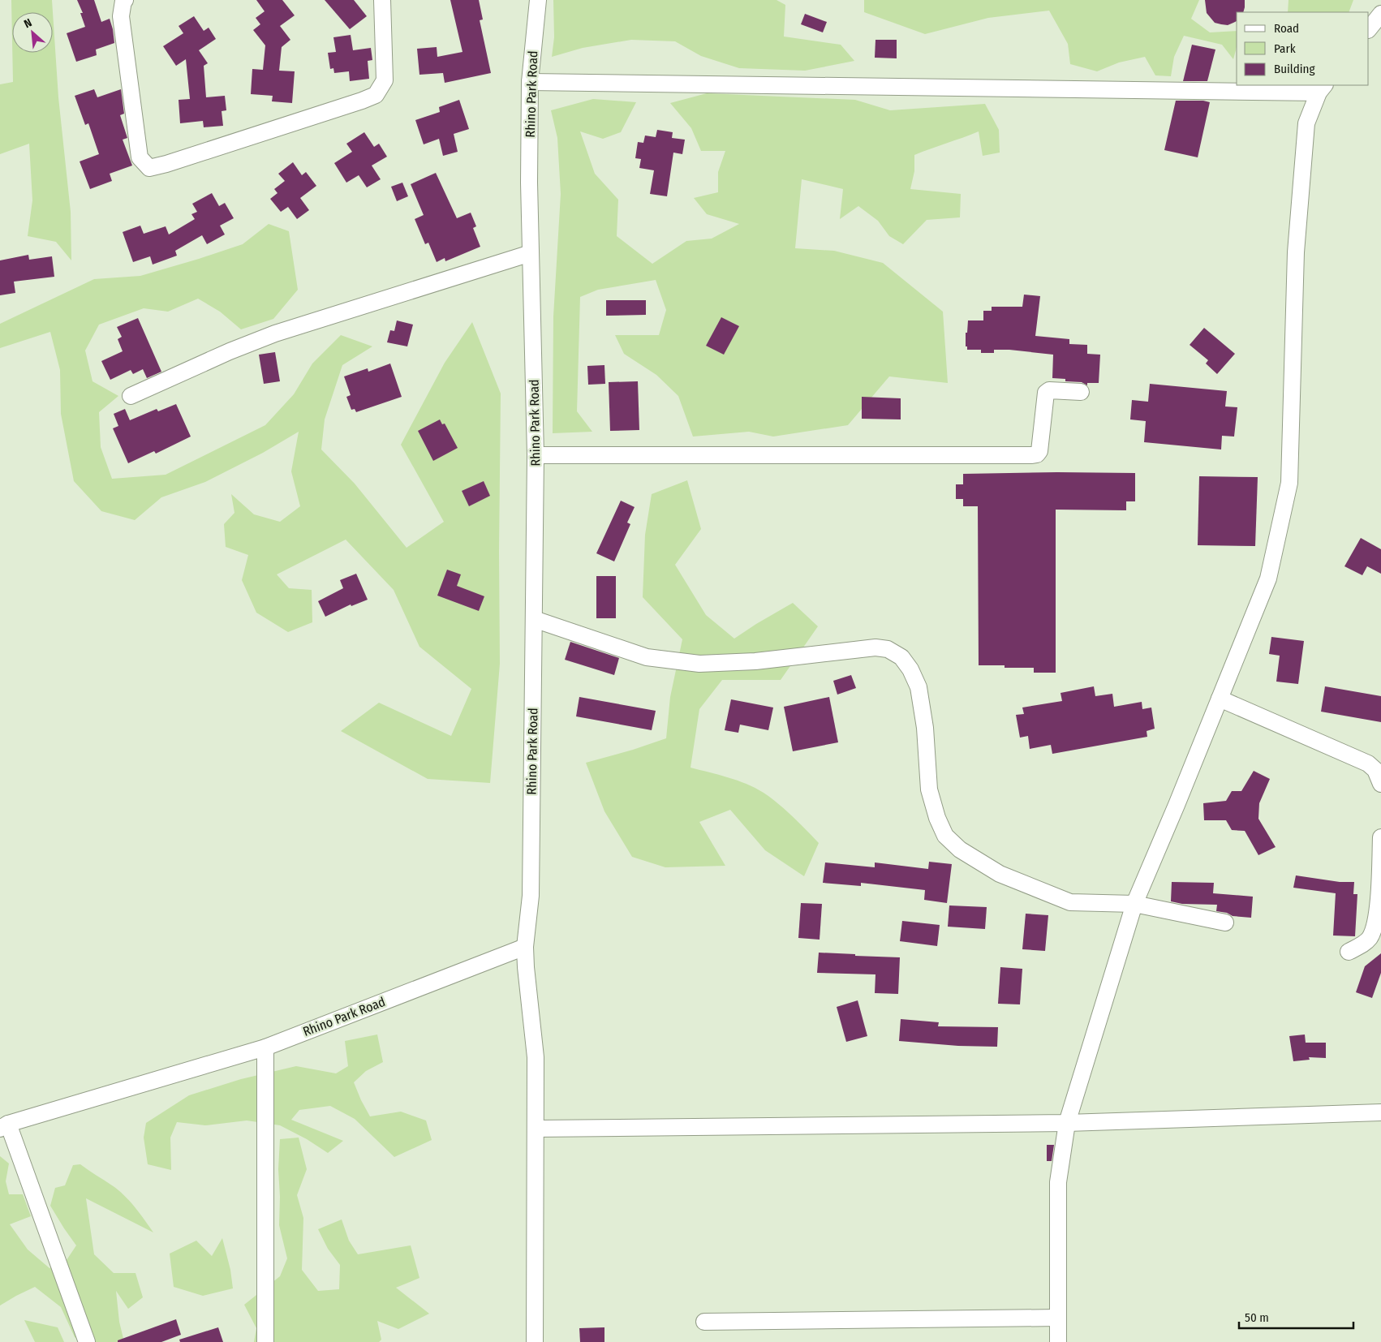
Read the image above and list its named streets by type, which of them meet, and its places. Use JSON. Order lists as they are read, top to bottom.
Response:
{
  "streets": {
    "street": ["Rhino Park Road"]
  },
  "legend": ["Road", "Park", "Building"],
  "scale_bar": "50 m",
  "north": "top left"
}
